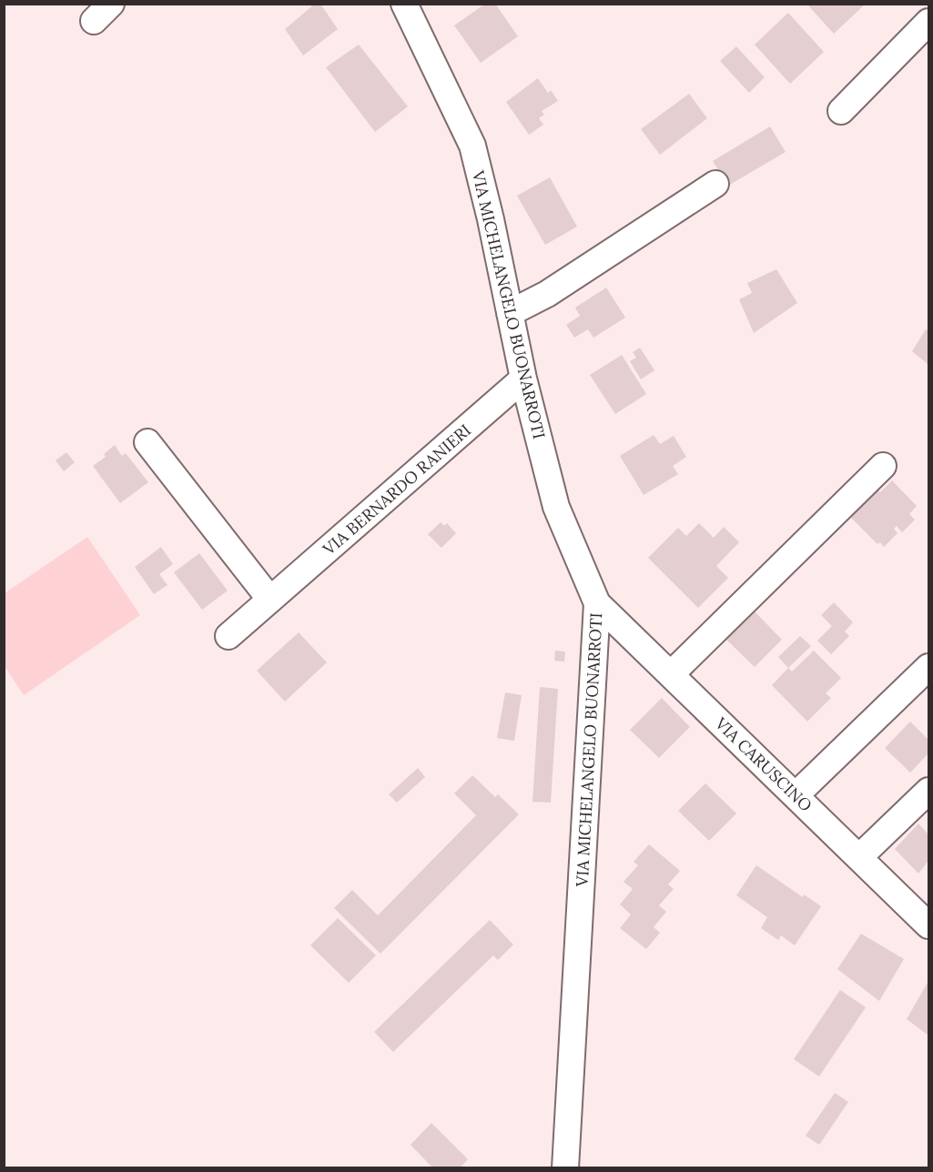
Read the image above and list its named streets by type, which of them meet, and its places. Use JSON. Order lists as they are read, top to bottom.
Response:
{
  "streets": {
    "street": ["VIA MICHELANGELO BUONARROTI", "VIA BERNARDO RANIERI", "VIA CARUSCINO"]
  },
  "crossings": [
    ["VIA MICHELANGELO BUONARROTI", "VIA BERNARDO RANIERI"],
    ["VIA MICHELANGELO BUONARROTI", "VIA CARUSCINO"]
  ]
}
